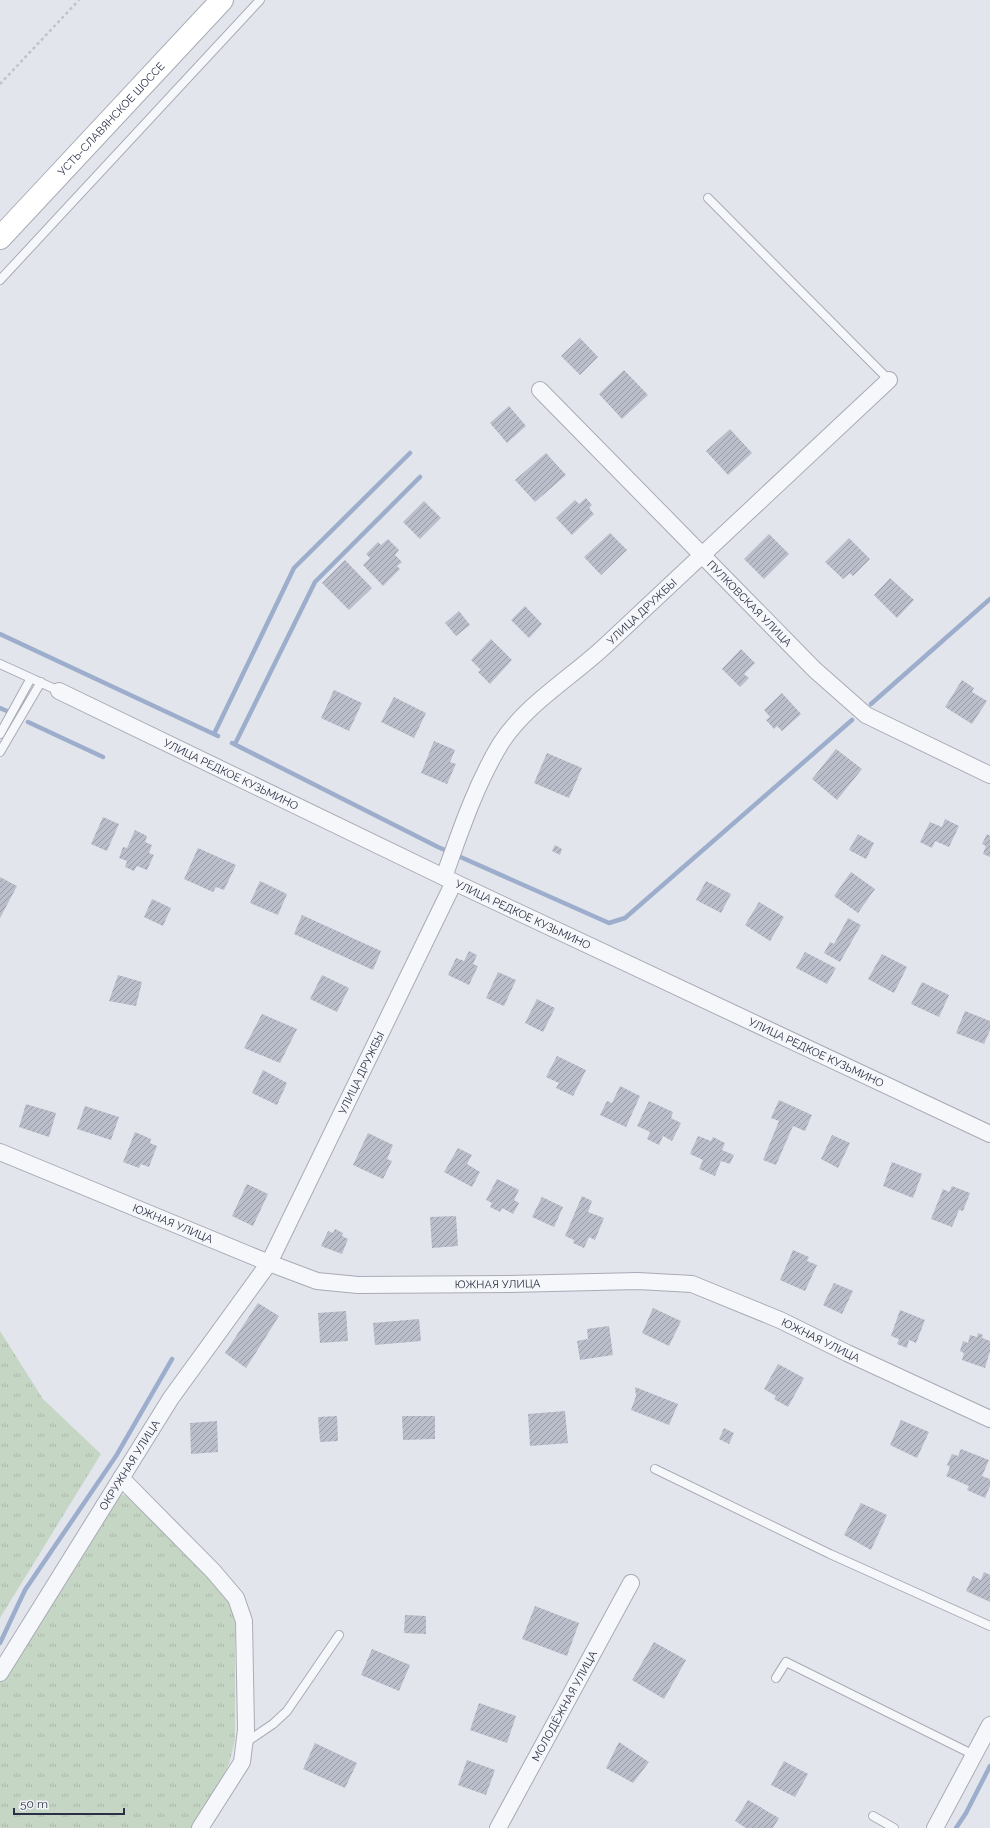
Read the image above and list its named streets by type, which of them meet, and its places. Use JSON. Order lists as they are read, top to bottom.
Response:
{
  "streets": {
    "street": [
      "УСТЬ-СЛАВЯНСКОЕ ШОССЕ",
      "ПУЛКОВСКАЯ УЛИЦА",
      "УЛИЦА ДРУЖБЫ",
      "УЛИЦА РЕДКОЕ КУЗЬМИНО",
      "ЮЖНАЯ УЛИЦА",
      "ОКРУЖНАЯ УЛИЦА",
      "МОЛОДЁЖНАЯ УЛИЦА"
    ]
  },
  "crossings": [
    ["ПУЛКОВСКАЯ УЛИЦА", "УЛИЦА ДРУЖБЫ"],
    ["УЛИЦА ДРУЖБЫ", "УЛИЦА РЕДКОЕ КУЗЬМИНО"],
    ["УЛИЦА ДРУЖБЫ", "ЮЖНАЯ УЛИЦА"],
    ["УЛИЦА ДРУЖБЫ", "ОКРУЖНАЯ УЛИЦА"],
    ["ЮЖНАЯ УЛИЦА", "ОКРУЖНАЯ УЛИЦА"]
  ],
  "scale_bar": "50 m"
}
